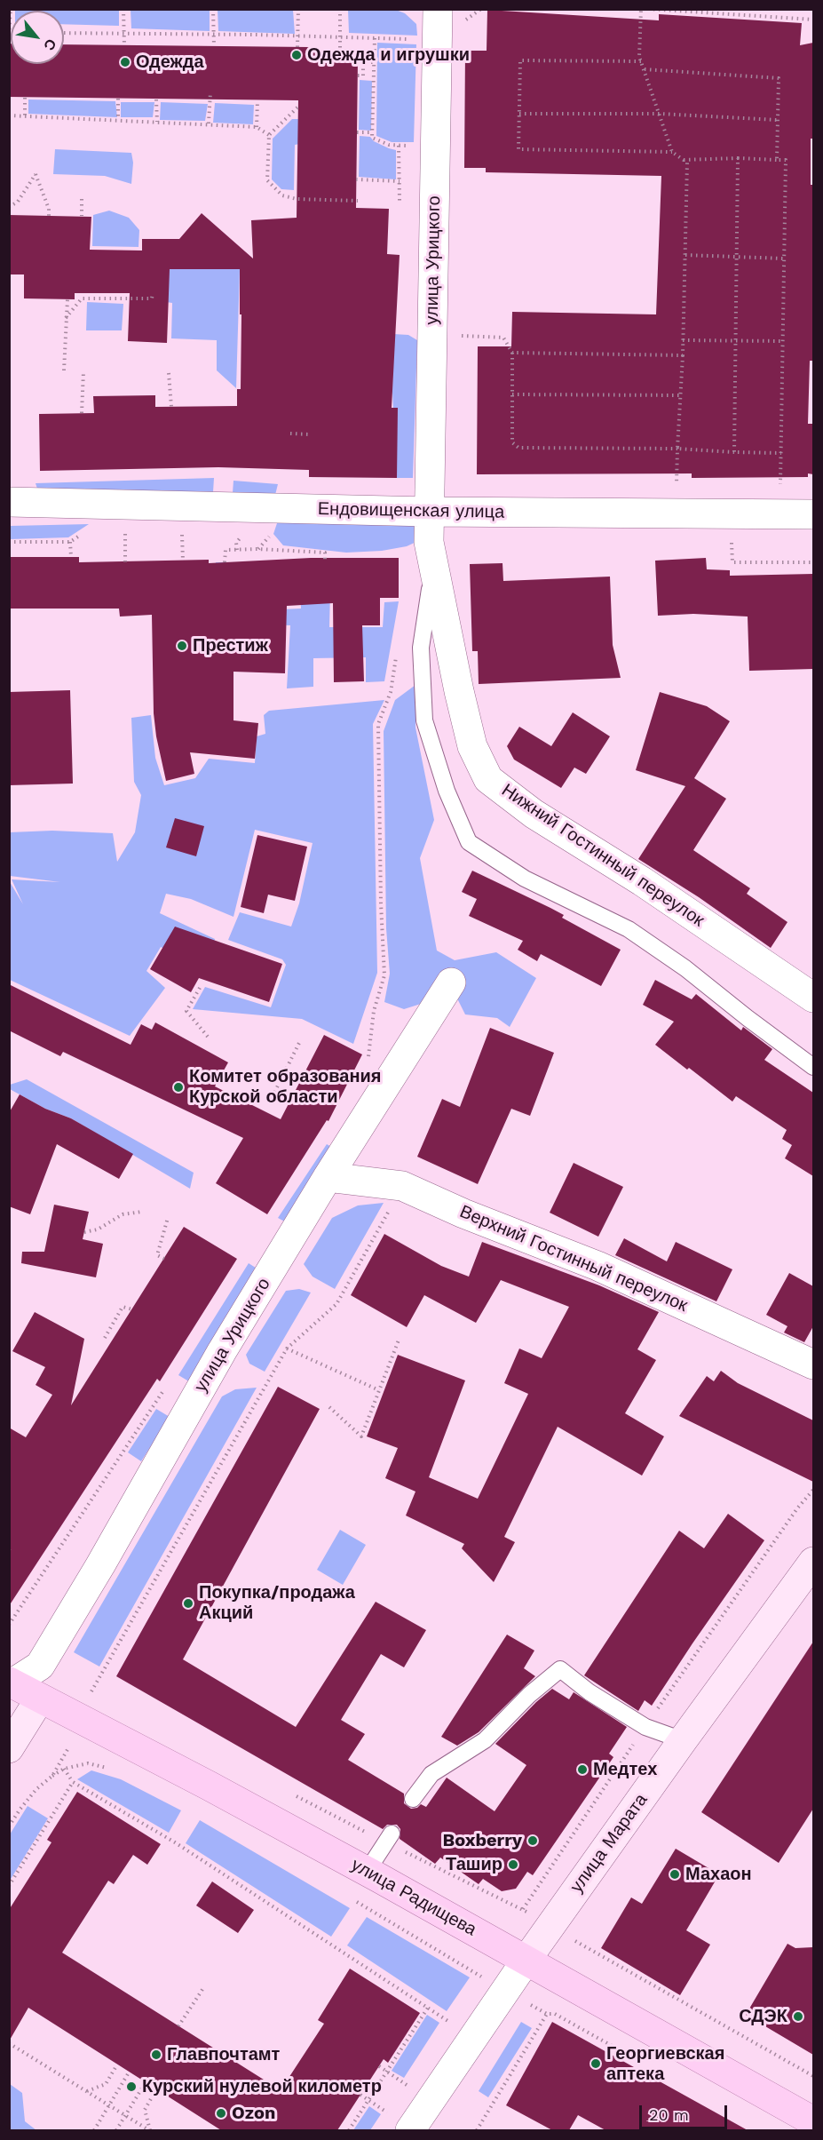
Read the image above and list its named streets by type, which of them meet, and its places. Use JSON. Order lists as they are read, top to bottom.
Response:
{
  "streets": {
    "main road": ["улица Марата", "улица Радищева"],
    "street": [
      "улица Урицкого",
      "Ендовищенская улица",
      "Нижний Гостинный переулок",
      "Верхний Гостинный переулок"
    ]
  },
  "crossings": [
    ["улица Урицкого", "Ендовищенская улица"],
    ["улица Урицкого", "Нижний Гостинный переулок"],
    ["улица Урицкого", "Верхний Гостинный переулок"],
    ["улица Урицкого", "улица Радищева"],
    ["Ендовищенская улица", "Нижний Гостинный переулок"],
    ["улица Марата", "улица Радищева"]
  ],
  "places": [
    "Одежда и игрушки",
    "Одежда",
    "Престиж",
    "Комитет образования Курской области",
    "Покупка/продажа Акций",
    "Медтех",
    "Boxberry",
    "Ташир",
    "Махаон",
    "СДЭК",
    "Главпочтамт",
    "Георгиевская аптека",
    "Курский нулевой километр",
    "Ozon"
  ],
  "scale_bar": "20 m",
  "north": "bottom right"
}
